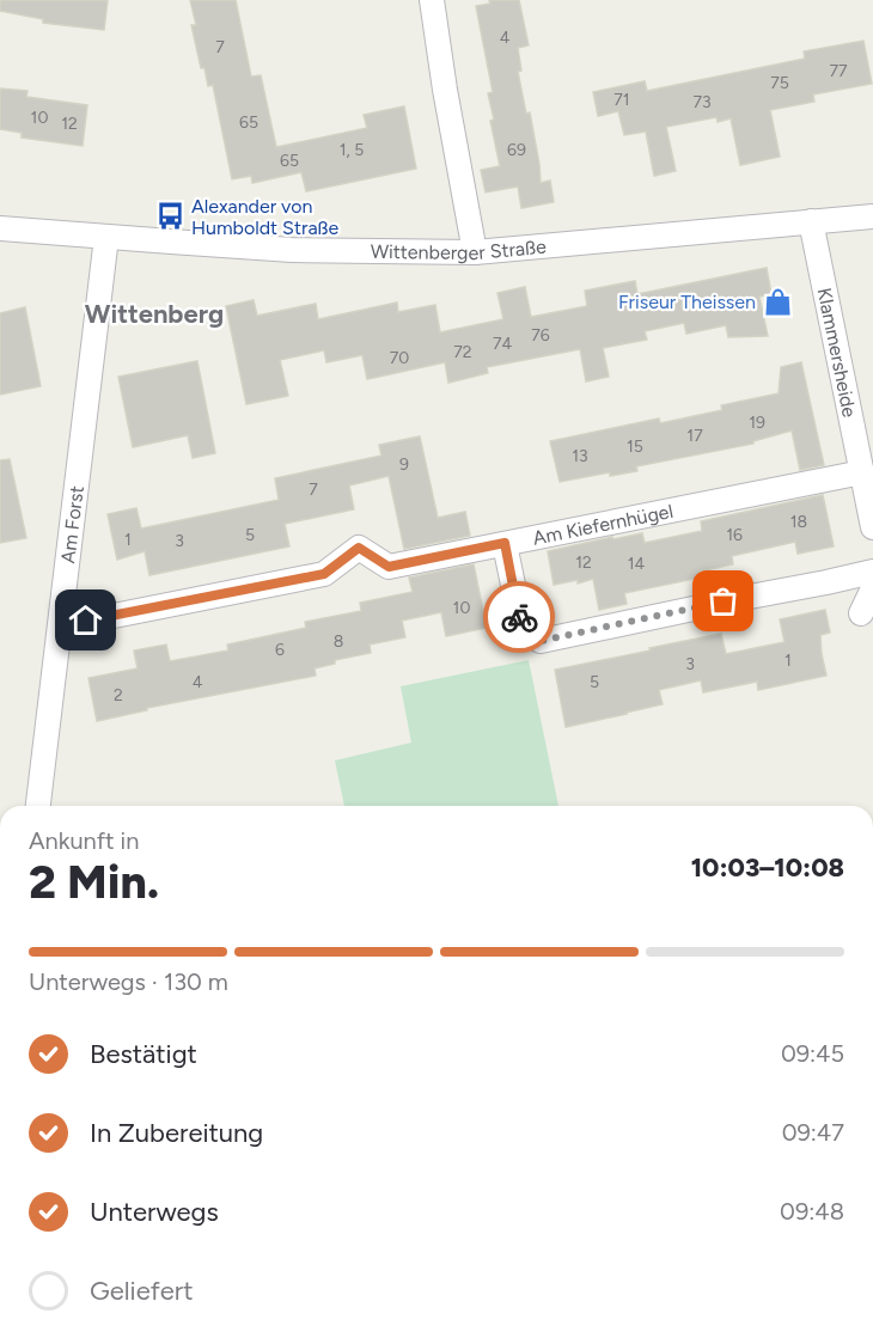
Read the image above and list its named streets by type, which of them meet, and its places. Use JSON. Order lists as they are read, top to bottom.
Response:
{
  "streets": {
    "street": [
      "Wittenberger Straße",
      "Klammersheide",
      "Am Kiefernhügel",
      "Am Forst"
    ]
  },
  "crossings": [
    ["Wittenberger Straße", "Klammersheide"],
    ["Wittenberger Straße", "Am Forst"],
    ["Klammersheide", "Am Kiefernhügel"],
    ["Am Kiefernhügel", "Am Forst"]
  ],
  "districts": ["Wittenberg"],
  "places": {
    "bus stop": ["Alexander von Humboldt Straße"],
    "shop": ["Friseur Theissen"]
  },
  "house_numbers": [
    "4",
    "7",
    "77",
    "75",
    "71",
    "73",
    "10",
    "65",
    "12",
    "1, 5",
    "69",
    "65",
    "76",
    "74",
    "72",
    "70",
    "19",
    "17",
    "15",
    "13",
    "9",
    "7",
    "18",
    "5",
    "16",
    "1",
    "3",
    "12",
    "14",
    "10",
    "8",
    "6",
    "1",
    "3",
    "4",
    "5",
    "2"
  ],
  "page": {
    "heading": ["2 Min.", "Ankunft in", "10:03–10:08"],
    "bar": "Unterwegs · 130 m",
    "list": [
      ["Bestätigt", "09:45"],
      ["In Zubereitung", "09:47"],
      ["Unterwegs", "09:48"],
      "Geliefert"
    ]
  }
}
